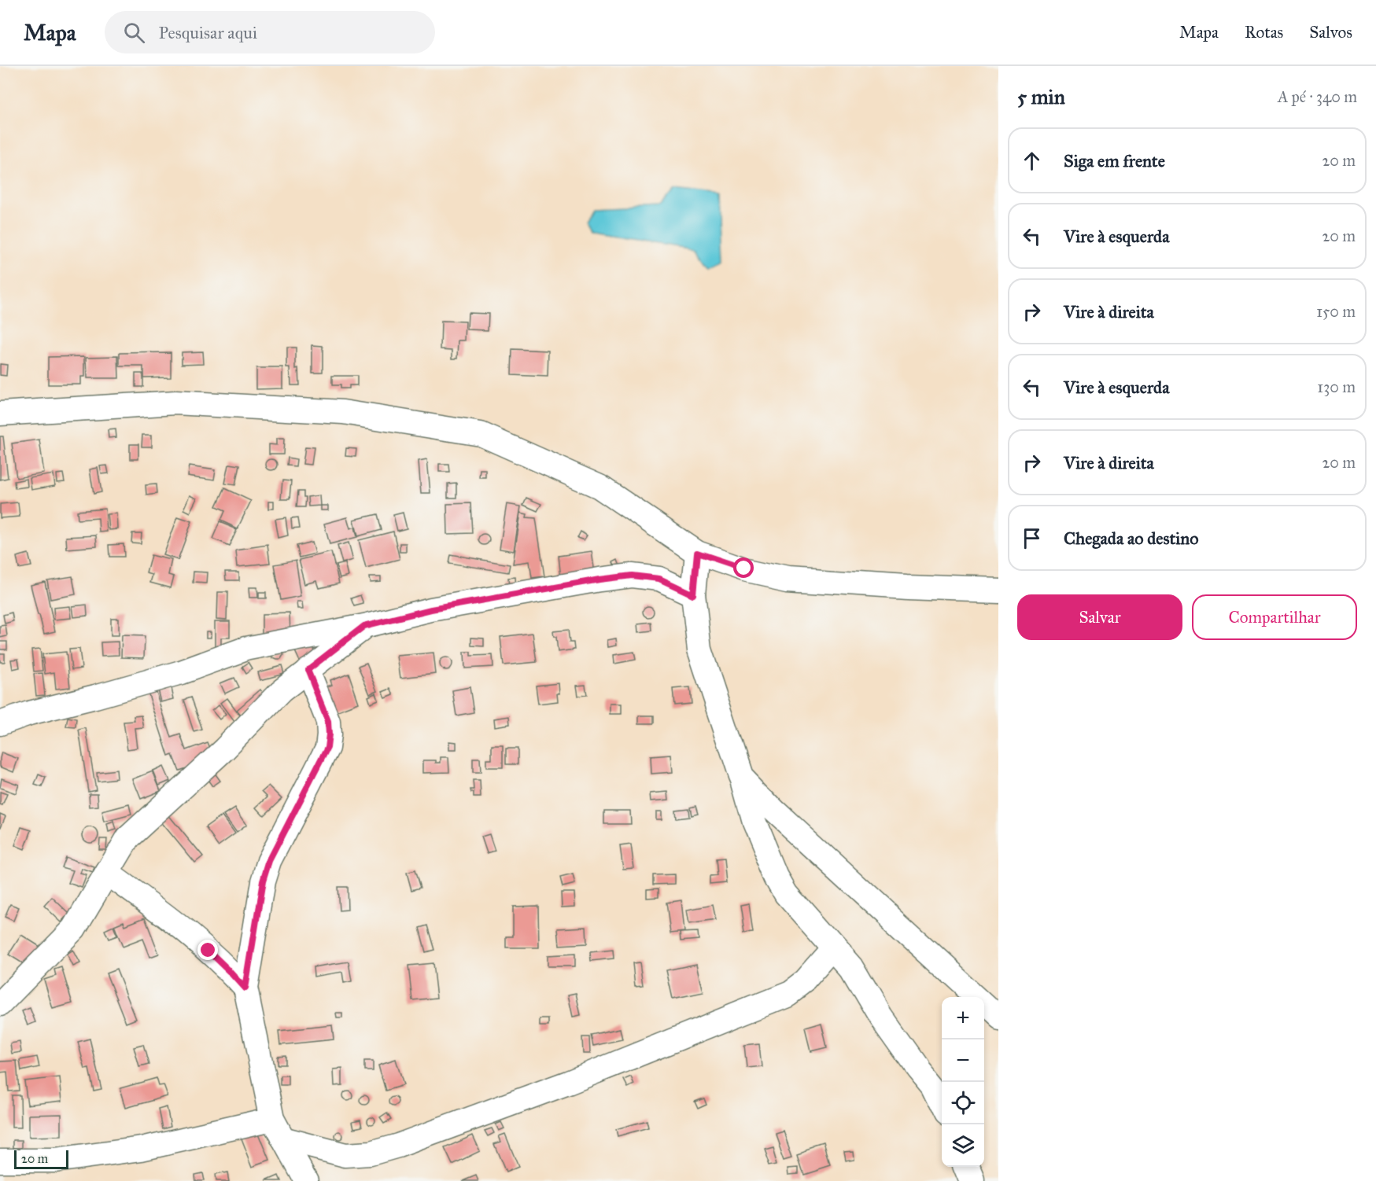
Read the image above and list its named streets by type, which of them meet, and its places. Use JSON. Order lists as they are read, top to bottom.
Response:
{
  "scale_bar": "20 m",
  "page": {
    "header": "Mapa",
    "search": "Pesquisar aqui",
    "nav": ["Mapa", "Rotas", "Salvos"],
    "heading": ["5 min", "A pé · 340 m"],
    "list": [
      ["Siga em frente", "20 m"],
      ["Vire à esquerda", "20 m"],
      ["Vire à direita", "150 m"],
      ["Vire à esquerda", "130 m"],
      ["Vire à direita", "20 m"],
      "Chegada ao destino"
    ],
    "buttons": ["Salvar", "Compartilhar"],
    "map_buttons": ["+", "−"],
    "scale": "20 m"
  }
}
